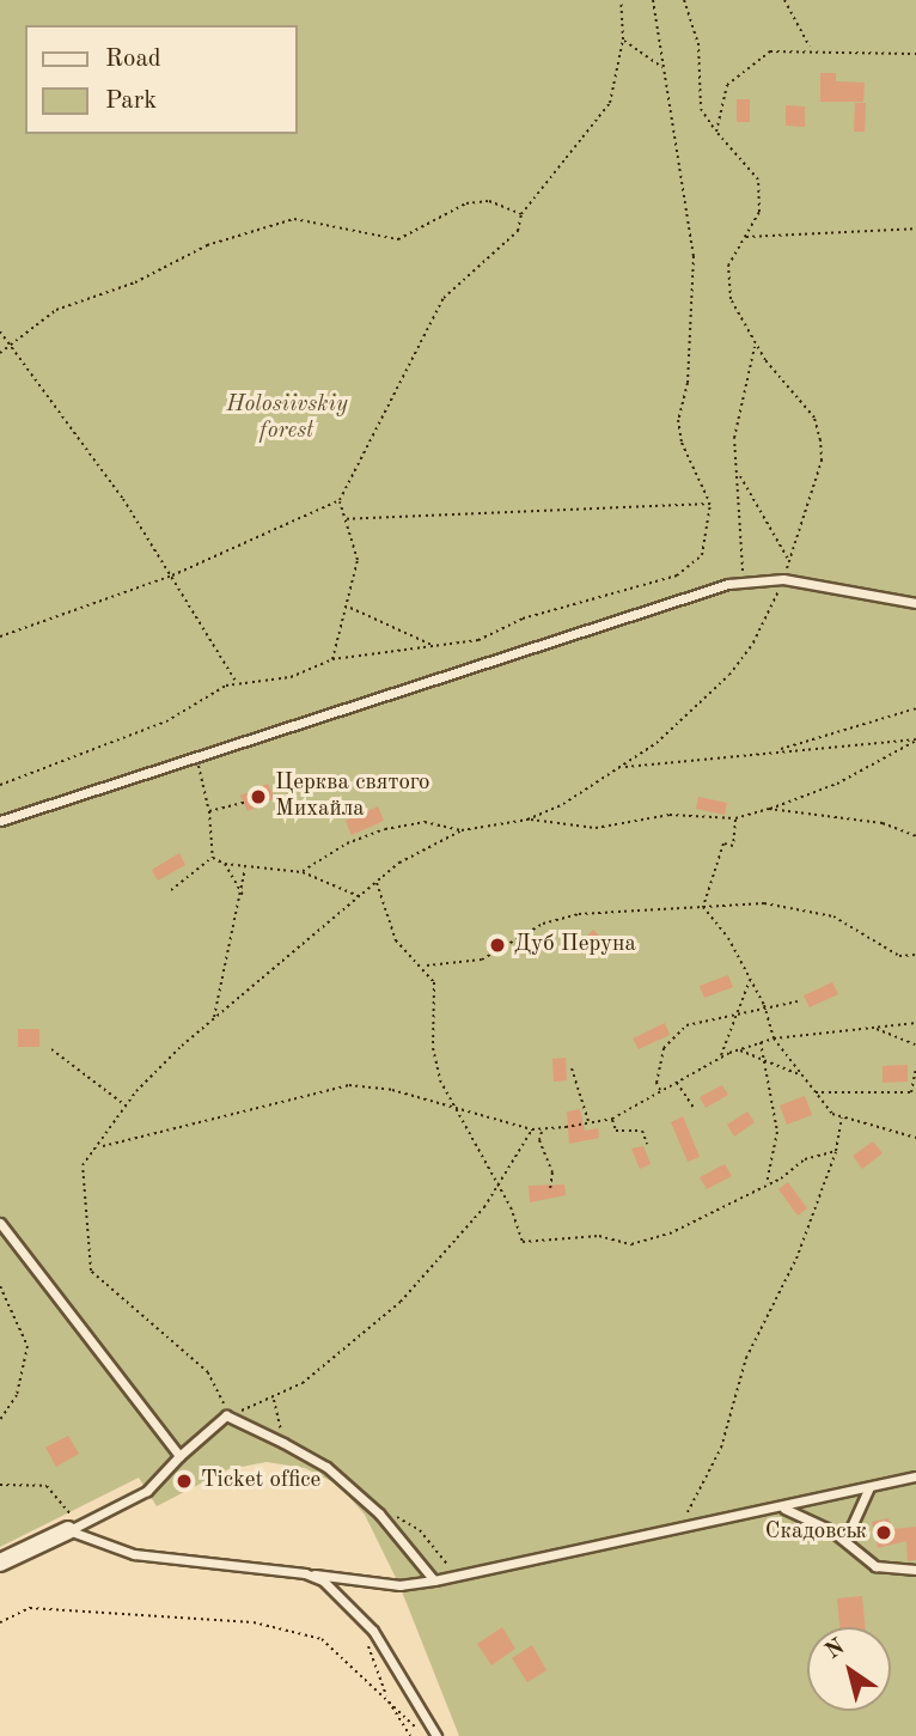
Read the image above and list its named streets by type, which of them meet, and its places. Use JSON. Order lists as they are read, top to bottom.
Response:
{
  "parks": ["Holosiivskiy forest"],
  "places": [
    "Церква святого Михайла",
    "Дуб Перуна",
    "Ticket office",
    "Скадовськ"
  ],
  "legend": ["Road", "Park"],
  "north": "top left"
}
